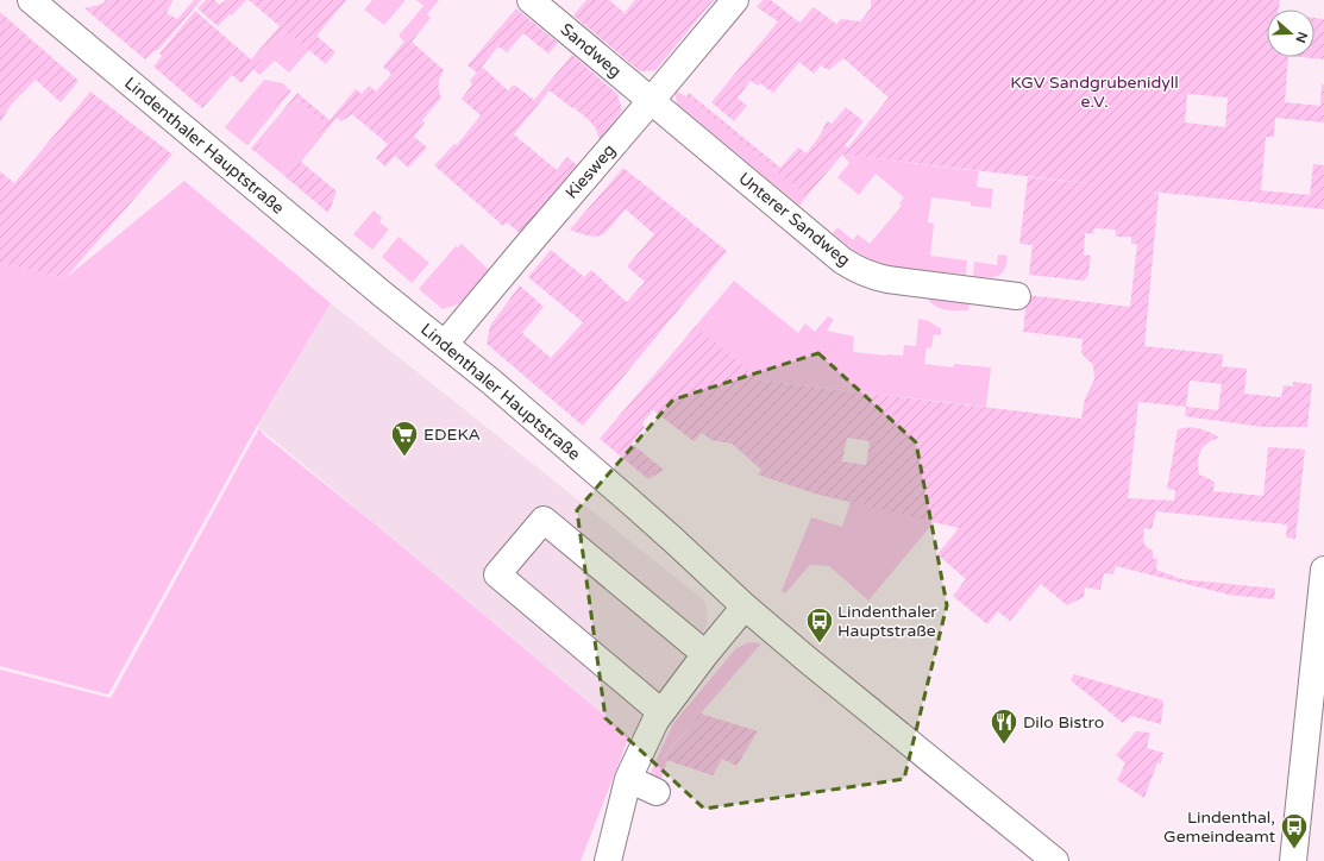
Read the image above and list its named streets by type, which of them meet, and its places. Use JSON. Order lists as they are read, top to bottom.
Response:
{
  "streets": {
    "street": [
      "Sandweg",
      "Lindenthaler Hauptstraße",
      "Kiesweg",
      "Unterer Sandweg"
    ]
  },
  "crossings": [
    ["Sandweg", "Kiesweg"],
    ["Sandweg", "Unterer Sandweg"],
    ["Lindenthaler Hauptstraße", "Kiesweg"],
    ["Kiesweg", "Unterer Sandweg"]
  ],
  "parks": ["KGV Sandgrubenidyll e.V."],
  "places": {
    "supermarket": ["EDEKA"],
    "bus stop": ["Lindenthaler Hauptstraße", "Lindenthal, Gemeindeamt"],
    "restaurant": ["Dilo Bistro"]
  },
  "north": "right"
}
